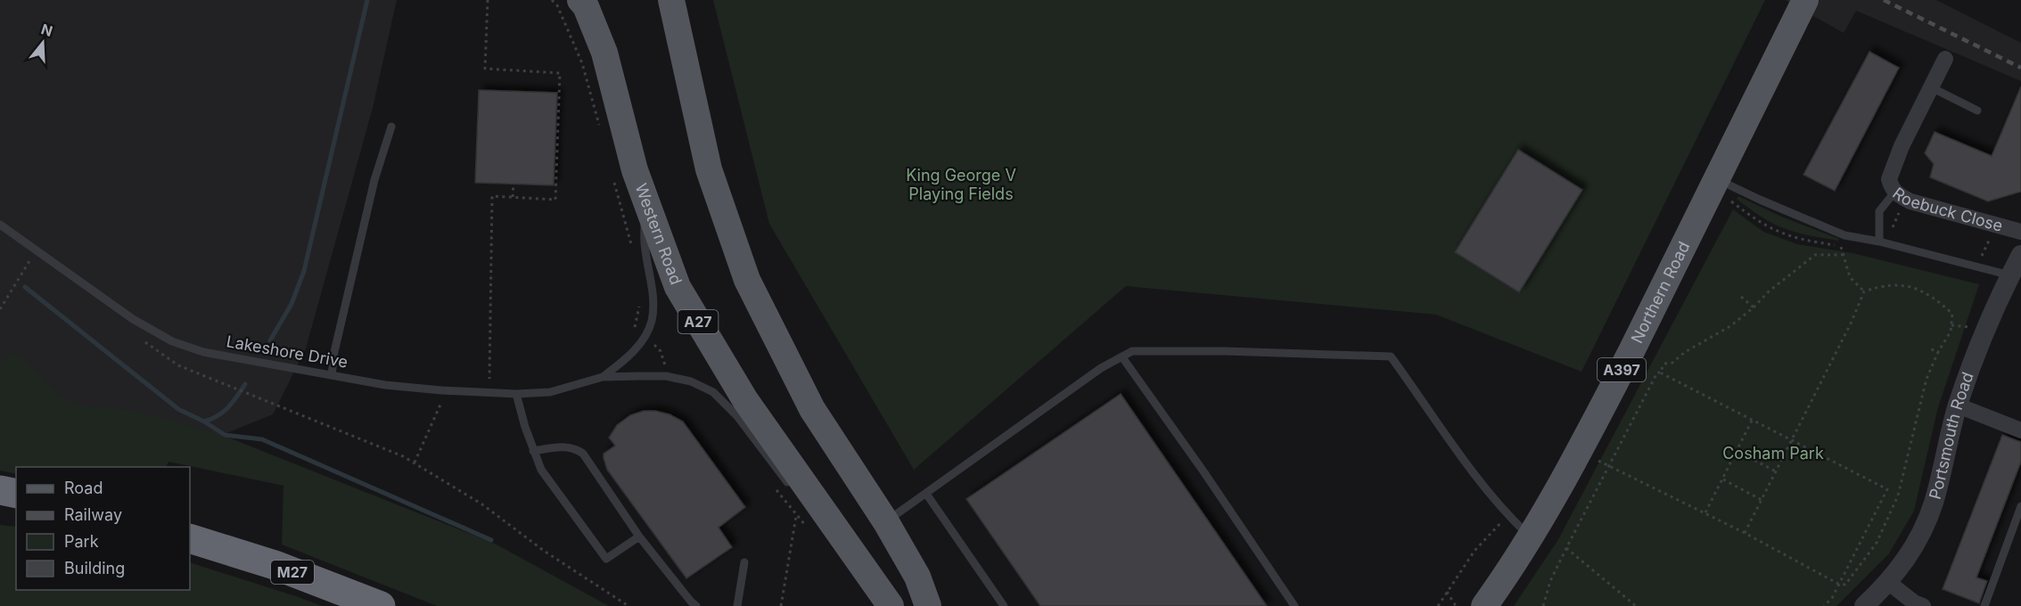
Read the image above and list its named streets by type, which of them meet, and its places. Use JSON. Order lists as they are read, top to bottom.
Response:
{
  "streets": {
    "highway": ["M27"],
    "main road": [
      "Western Road",
      "Northern Road",
      "A27",
      "A397"
    ],
    "street": ["Roebuck Close", "Portsmouth Road"],
    "lane": ["Lakeshore Drive"]
  },
  "parks": ["King George V Playing Fields", "Cosham Park"],
  "legend": [
    "Road",
    "Railway",
    "Park",
    "Building"
  ],
  "north": "top"
}
